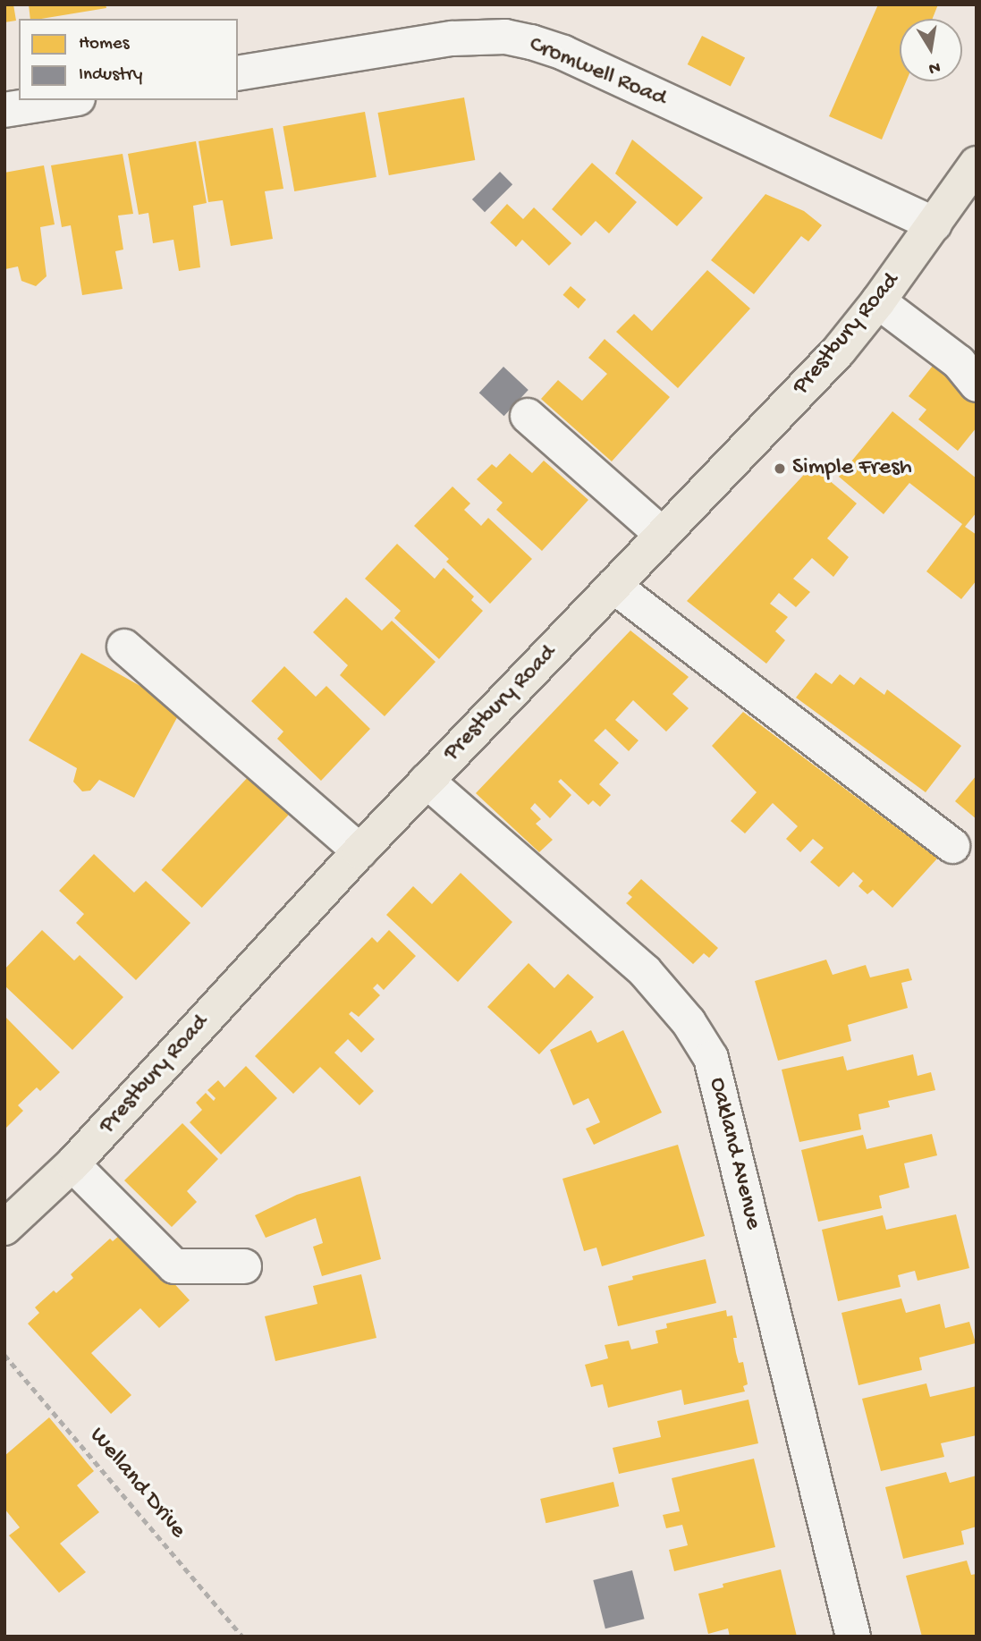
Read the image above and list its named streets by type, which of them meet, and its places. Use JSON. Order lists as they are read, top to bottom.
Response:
{
  "streets": {
    "main road": ["Prestbury Road"],
    "street": ["Cromwell Road", "Oakland Avenue"],
    "path": ["Welland Drive"]
  },
  "crossings": [
    ["Cromwell Road", "Prestbury Road"],
    ["Prestbury Road", "Oakland Avenue"]
  ],
  "places": ["Simple Fresh"],
  "legend": ["Homes", "Industry"],
  "north": "bottom"
}
